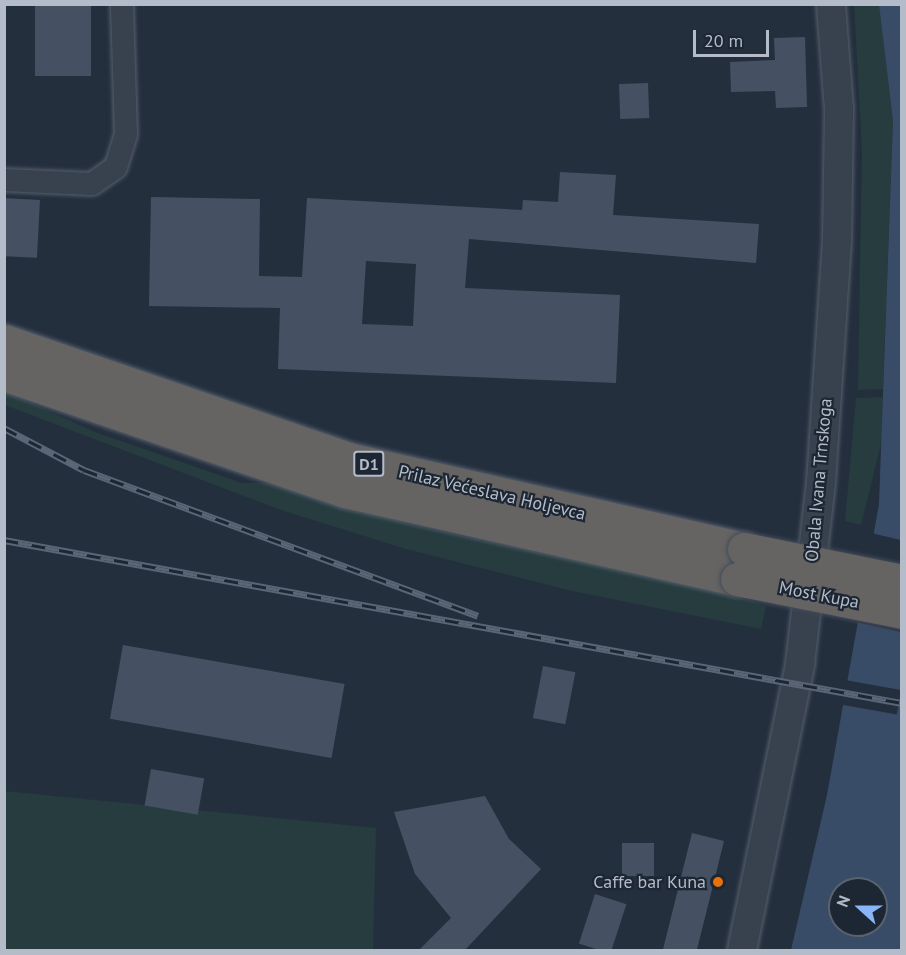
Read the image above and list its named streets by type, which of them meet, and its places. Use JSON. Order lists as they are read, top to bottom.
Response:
{
  "streets": {
    "highway": ["D1", "Prilaz Većeslava Holjevca", "Most Kupa"],
    "street": ["Obala Ivana Trnskoga"]
  },
  "crossings": [
    ["Prilaz Većeslava Holjevca", "Most Kupa"]
  ],
  "places": ["Caffe bar Kuna"],
  "scale_bar": "20 m",
  "north": "left"
}
